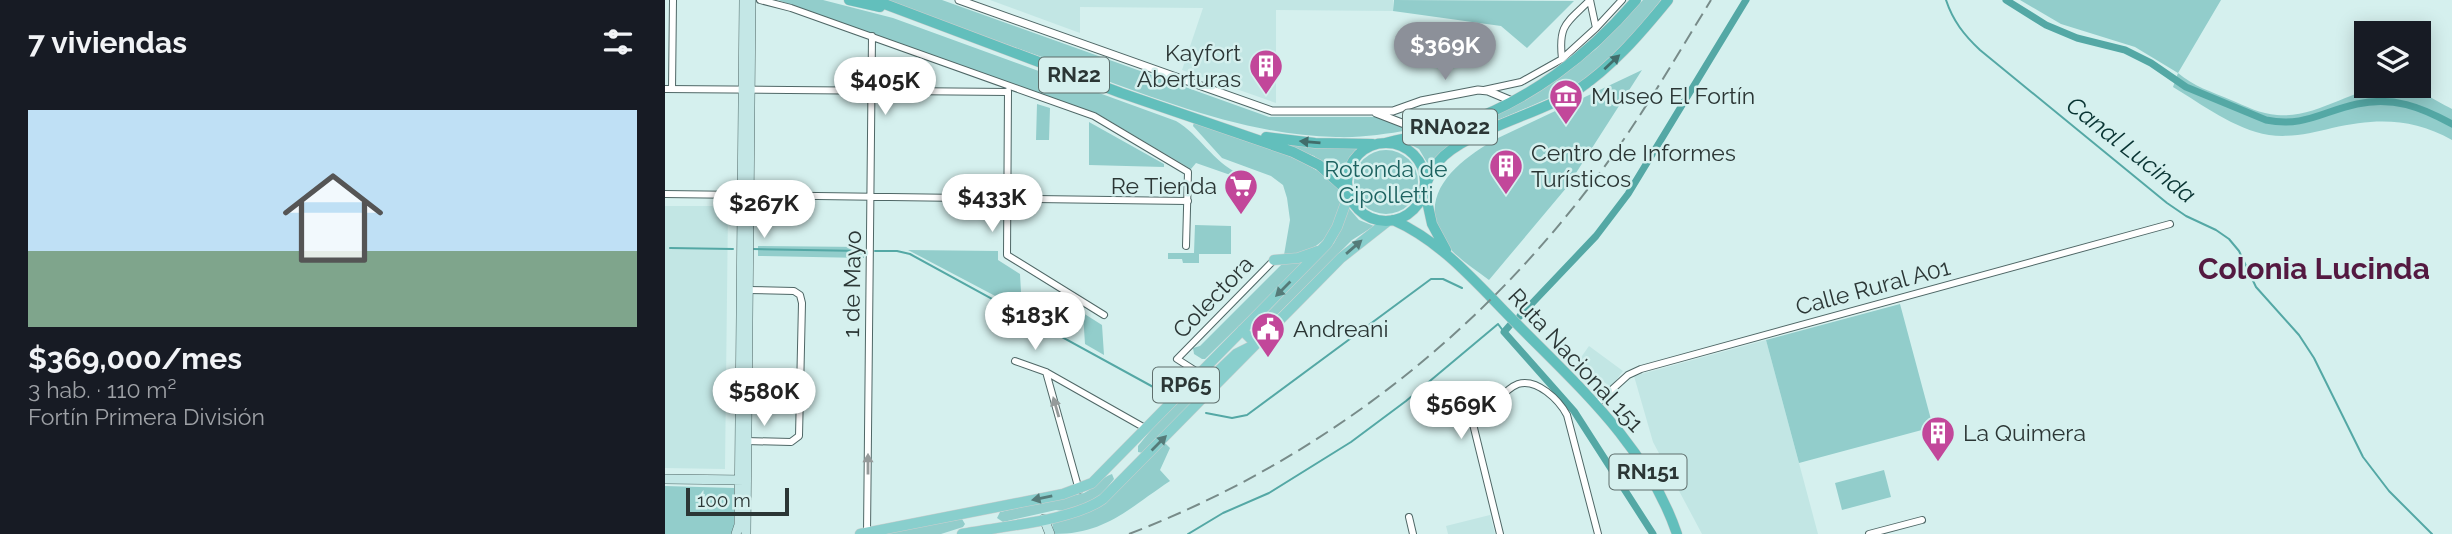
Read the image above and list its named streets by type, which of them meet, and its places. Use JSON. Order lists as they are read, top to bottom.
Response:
{
  "streets": {
    "highway": [
      "RN22",
      "RNA022",
      "Ruta Nacional 151",
      "RN151"
    ],
    "main road": ["RP65"],
    "street": ["1 de Mayo", "Calle Rural A01", "Colectora"]
  },
  "crossings": [
    ["RN22", "RNA022"],
    ["RN22", "Ruta Nacional 151"],
    ["RN22", "RP65"],
    ["RNA022", "Ruta Nacional 151"],
    ["RNA022", "RP65"],
    ["1 de Mayo", "RP65"],
    ["Calle Rural A01", "Ruta Nacional 151"],
    ["Colectora", "RP65"],
    ["Ruta Nacional 151", "RP65"]
  ],
  "one_way": ["1 de Mayo"],
  "districts": ["Colonia Lucinda"],
  "water": ["Canal Lucinda"],
  "parks": ["Rotonda de Cipolletti"],
  "places": {
    "building": ["Kayfort Aberturas", "Centro de Informes Turísticos", "La Quimera"],
    "museum": ["Museo El Fortín"],
    "supermarket": ["Re Tienda"],
    "public building": ["Andreani"]
  },
  "scale_bar": "100 m",
  "page": {
    "heading": "7 viviendas",
    "price": [
      "$369K",
      "$405K",
      "$433K",
      "$267K",
      "$183K",
      "$580K",
      "$569K"
    ],
    "list": [
      {
        "name": "$369,000/mes",
        "note": "3 hab. · 110 m² · Fortín Primera División"
      }
    ],
    "scale": "100 m"
  }
}
